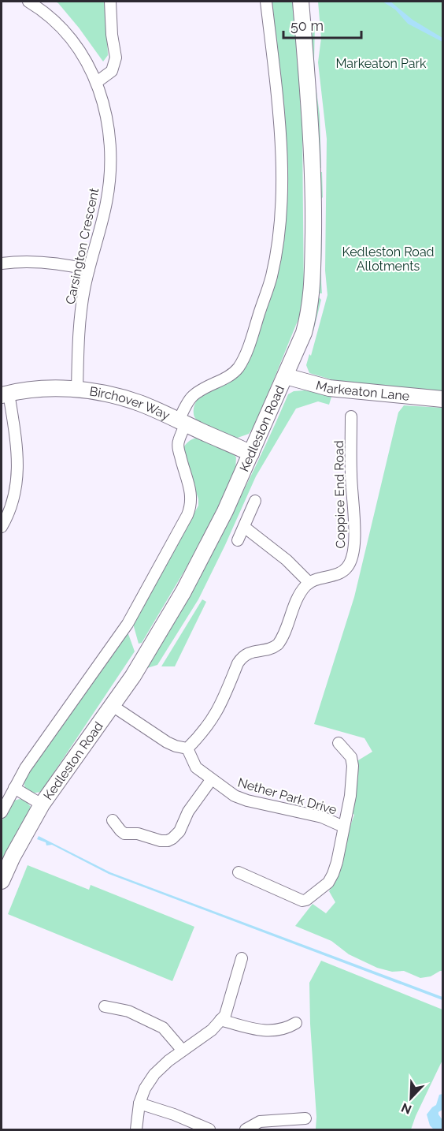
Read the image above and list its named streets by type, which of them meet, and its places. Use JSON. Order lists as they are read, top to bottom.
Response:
{
  "streets": {
    "street": [
      "Carsington Crescent",
      "Markeaton Lane",
      "Birchover Way",
      "Kedleston Road",
      "Coppice End Road",
      "Nether Park Drive"
    ]
  },
  "crossings": [
    ["Carsington Crescent", "Birchover Way"],
    ["Markeaton Lane", "Kedleston Road"],
    ["Birchover Way", "Kedleston Road"]
  ],
  "parks": ["Markeaton Park", "Kedleston Road Allotments"],
  "scale_bar": "50 m",
  "north": "bottom left"
}
